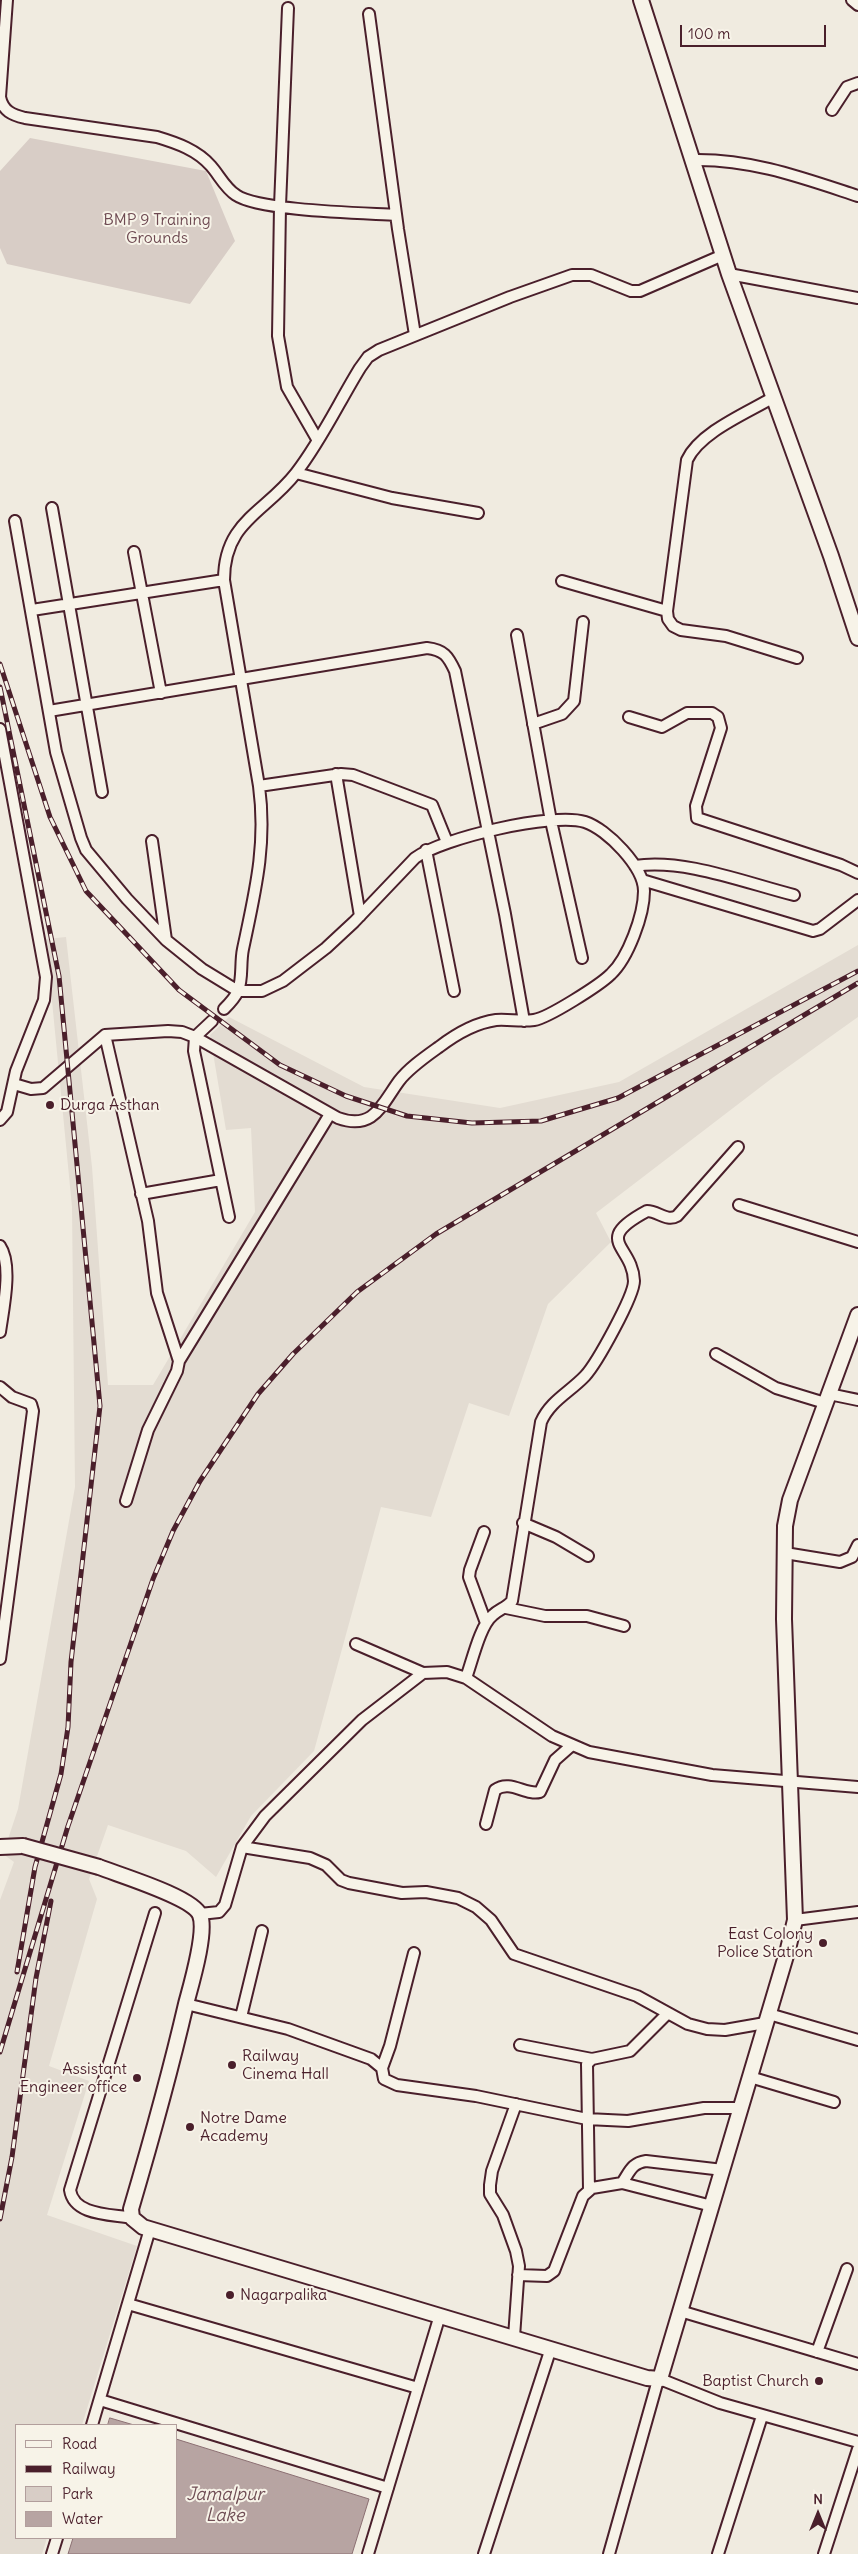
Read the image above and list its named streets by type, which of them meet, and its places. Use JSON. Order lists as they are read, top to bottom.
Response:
{
  "water": ["Jamalpur Lake"],
  "parks": ["BMP 9 Training Grounds"],
  "places": [
    "Durga Asthan",
    "East Colony Police Station",
    "Railway Cinema Hall",
    "Assistant Engineer office",
    "Notre Dame Academy",
    "Nagarpalika",
    "Baptist Church"
  ],
  "legend": [
    "Road",
    "Railway",
    "Park",
    "Water"
  ],
  "scale_bar": "100 m",
  "north": "top"
}
